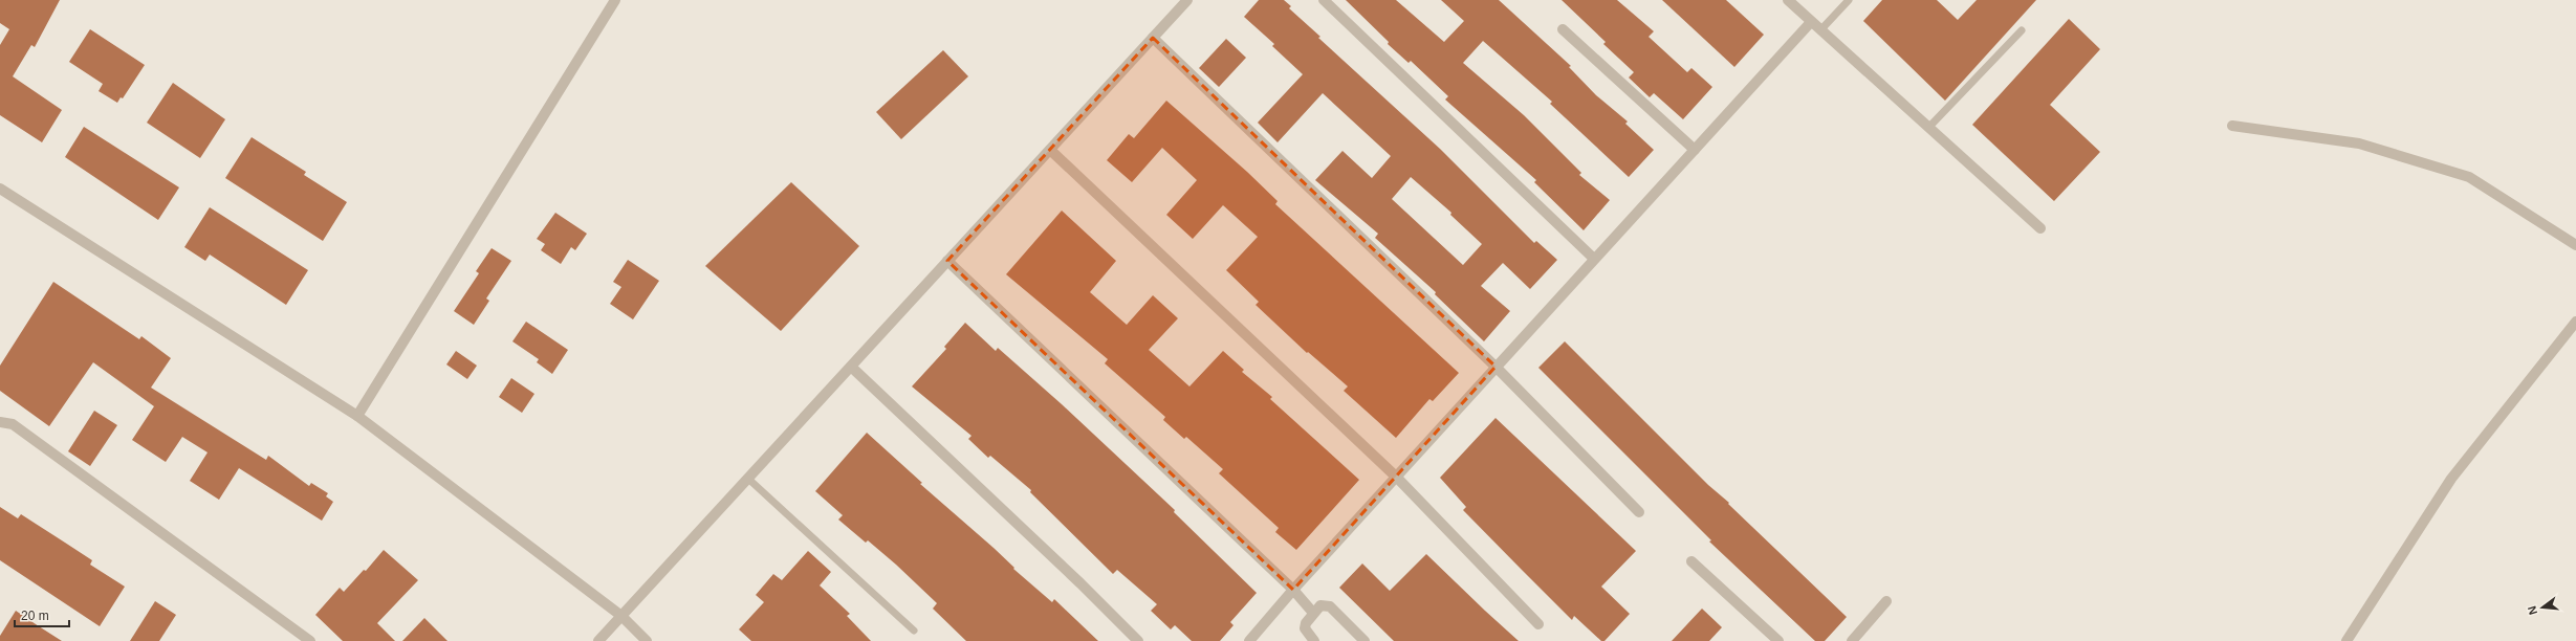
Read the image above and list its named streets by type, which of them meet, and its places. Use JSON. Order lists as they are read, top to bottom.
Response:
{
  "scale_bar": "20 m",
  "north": "left"
}
